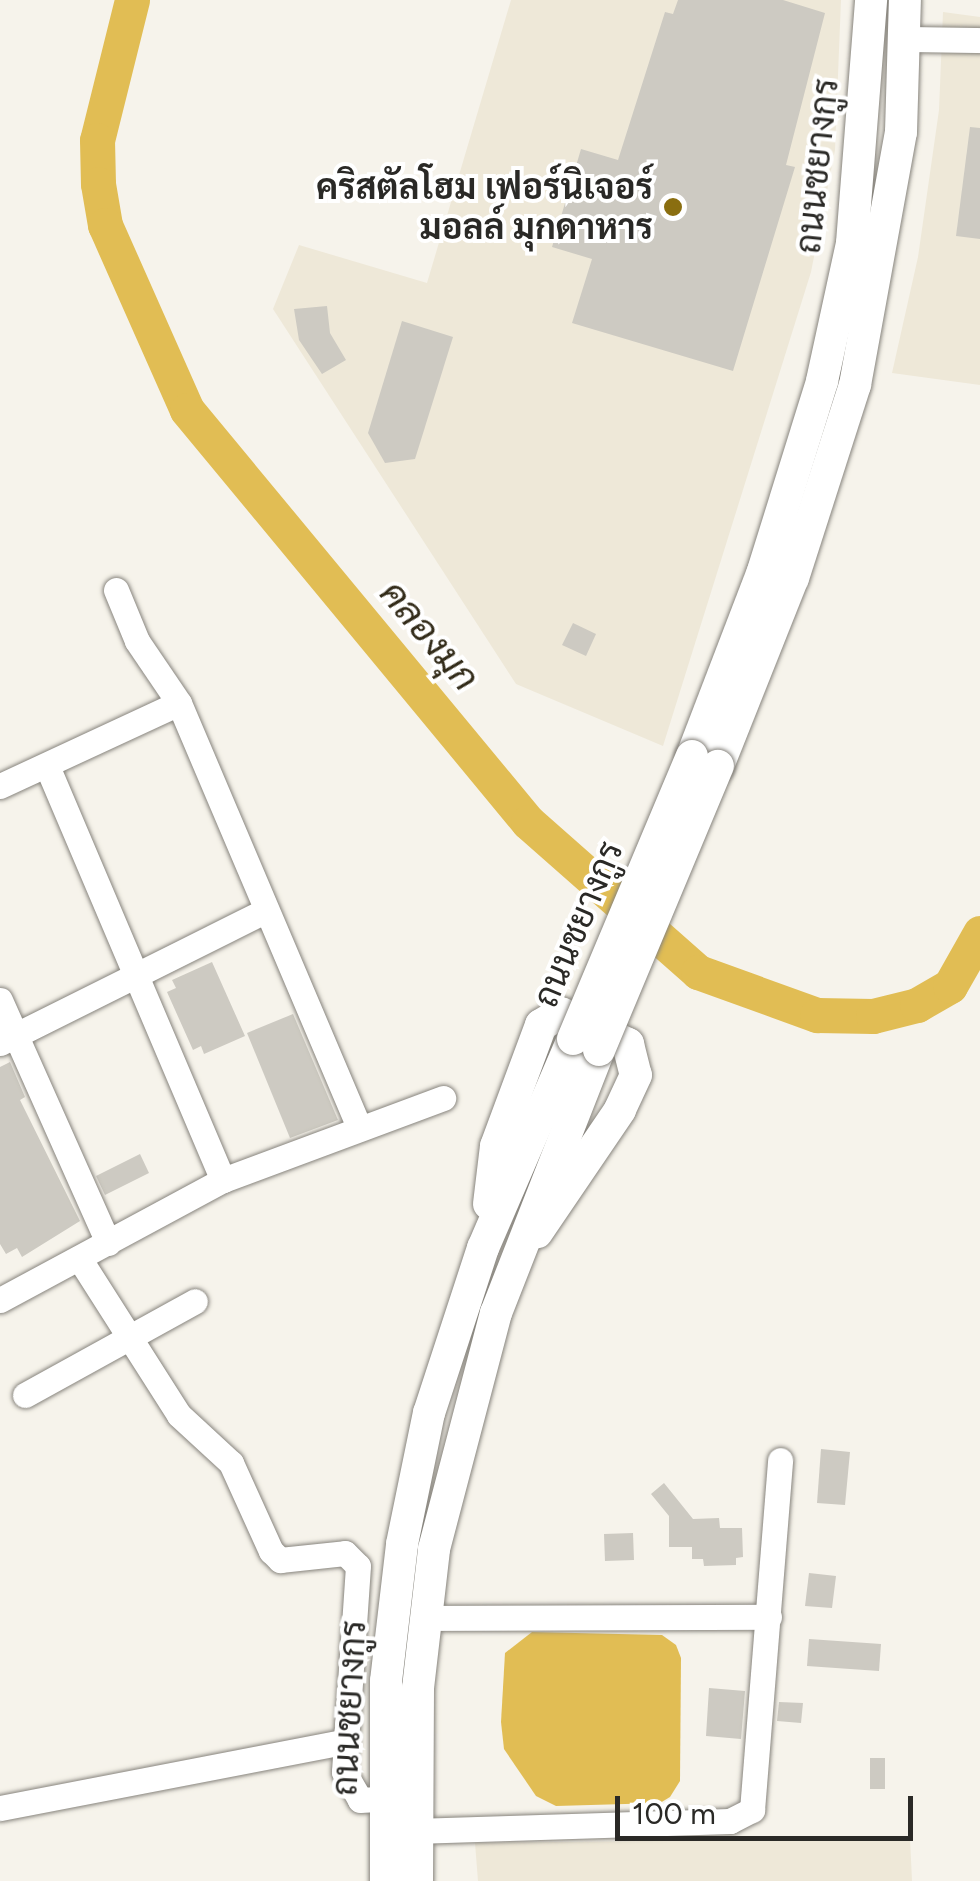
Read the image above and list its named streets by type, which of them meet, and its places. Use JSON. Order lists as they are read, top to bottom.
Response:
{
  "streets": {
    "main road": ["ถนนชยางกูร"]
  },
  "water": ["คลองมุก"],
  "places": ["คริสตัลโฮม เฟอร์นิเจอร์ มอลล์ มุกดาหาร"],
  "scale_bar": "100 m"
}
